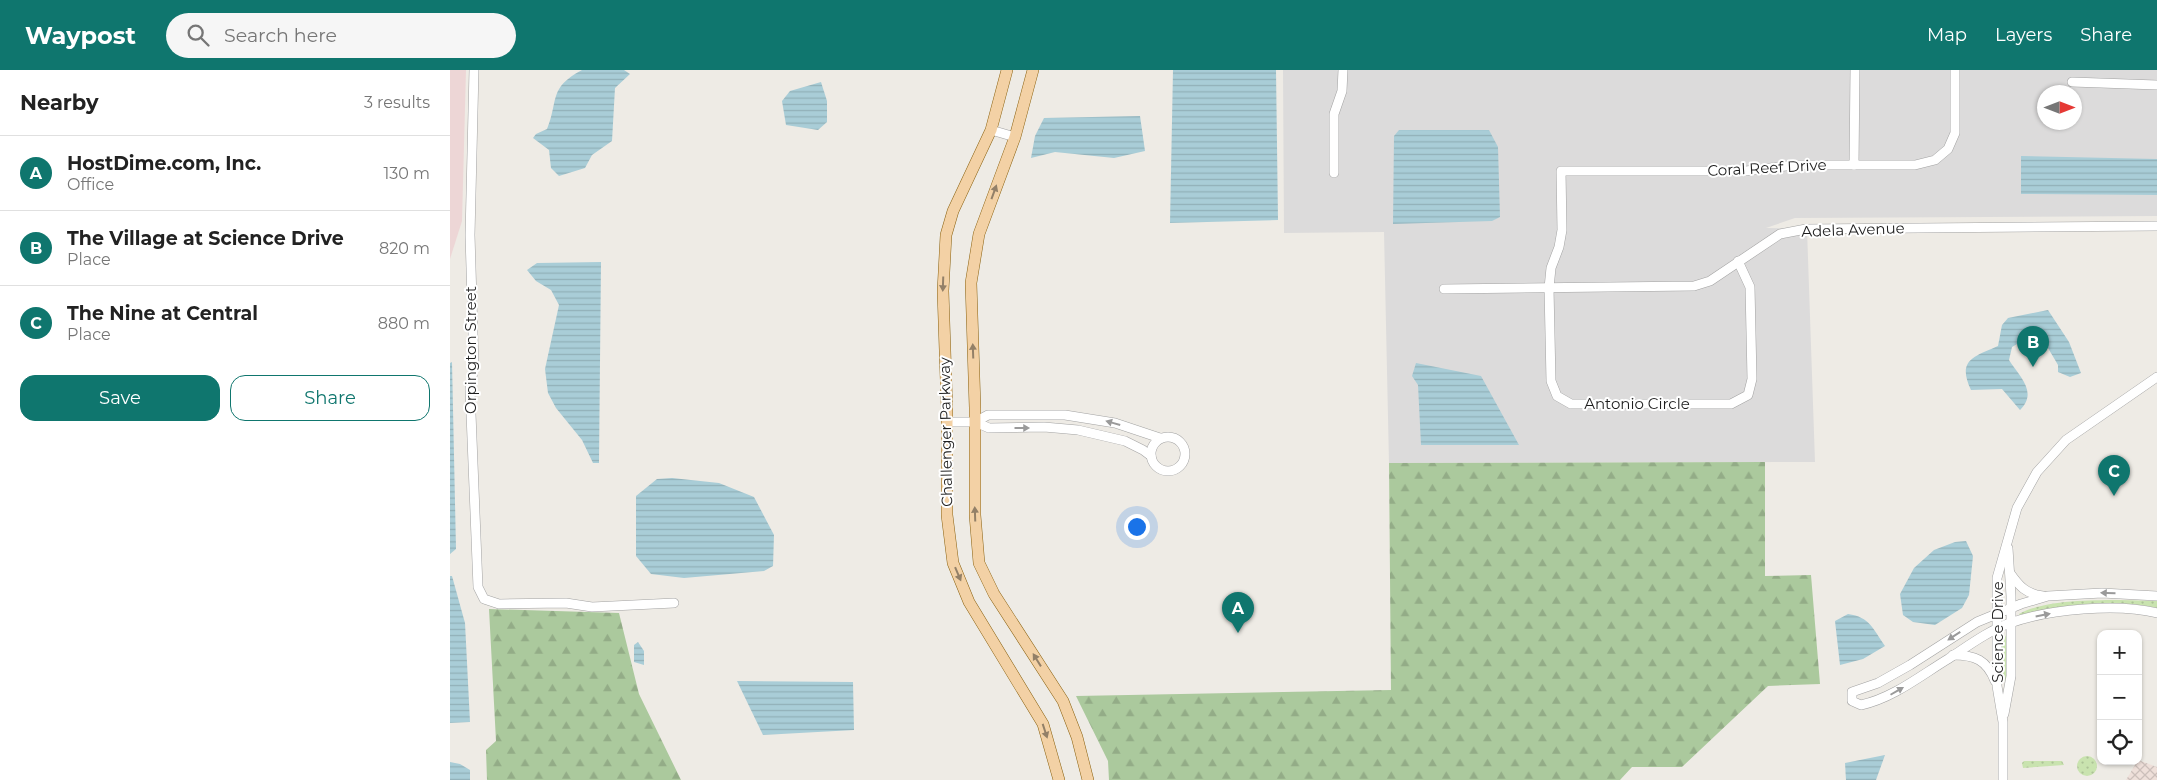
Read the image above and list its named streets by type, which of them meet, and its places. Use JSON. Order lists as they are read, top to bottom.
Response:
{
  "streets": {
    "main road": ["Challenger Parkway"],
    "street": [
      "Coral Reef Drive",
      "Adela Avenue",
      "Orpington Street",
      "Antonio Circle",
      "Science Drive"
    ]
  },
  "crossings": [
    ["Coral Reef Drive", "Antonio Circle"],
    ["Adela Avenue", "Antonio Circle"]
  ],
  "north": "right",
  "page": {
    "header": "Waypost",
    "search": "Search here",
    "nav": ["Map", "Layers", "Share"],
    "heading": ["Nearby", "3 results"],
    "list": [
      {
        "mark": "A",
        "name": "HostDime.com, Inc.",
        "note": "Office",
        "value": "130 m"
      },
      {
        "mark": "B",
        "name": "The Village at Science Drive",
        "note": "Place",
        "value": "820 m"
      },
      {
        "mark": "C",
        "name": "The Nine at Central",
        "note": "Place",
        "value": "880 m"
      }
    ],
    "pins": ["B", "C", "A"],
    "buttons": ["Save", "Share"],
    "map_buttons": ["+", "−"]
  }
}
